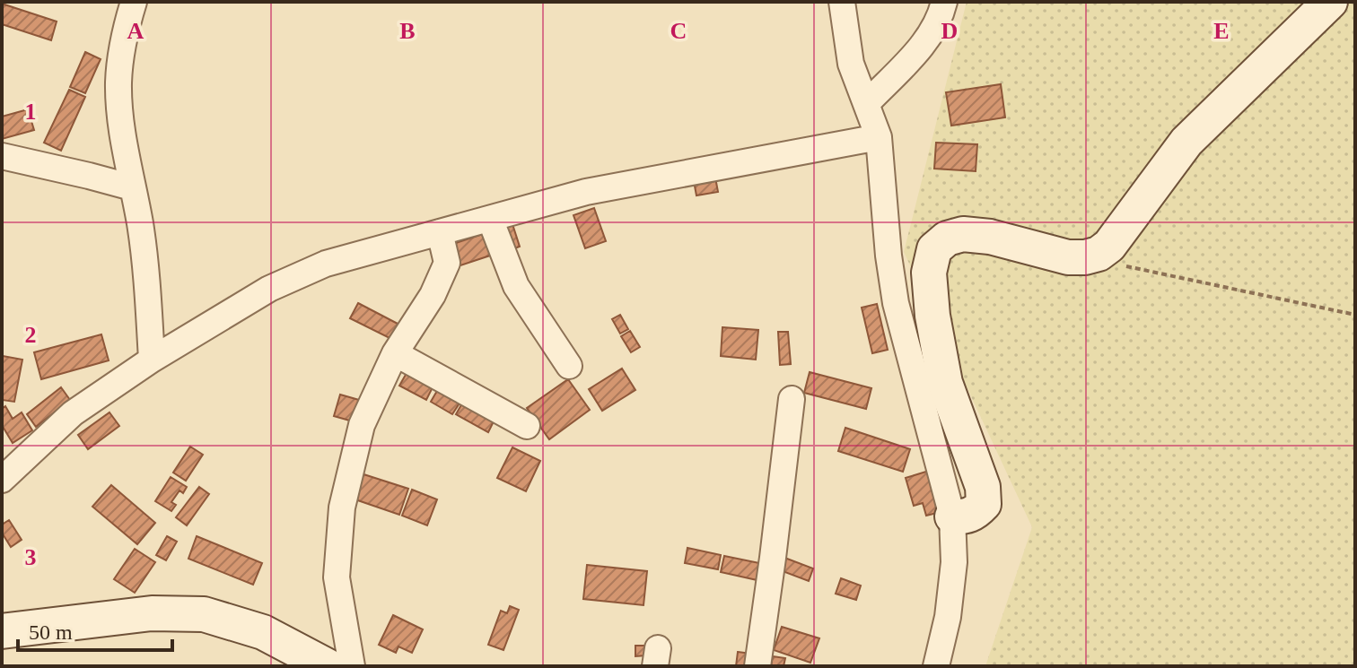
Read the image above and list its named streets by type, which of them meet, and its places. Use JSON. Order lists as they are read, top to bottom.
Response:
{
  "scale_bar": "50 m",
  "grid": {
    "columns": [
      "A",
      "B",
      "C",
      "D",
      "E"
    ],
    "rows": ["1", "2", "3"]
  }
}
